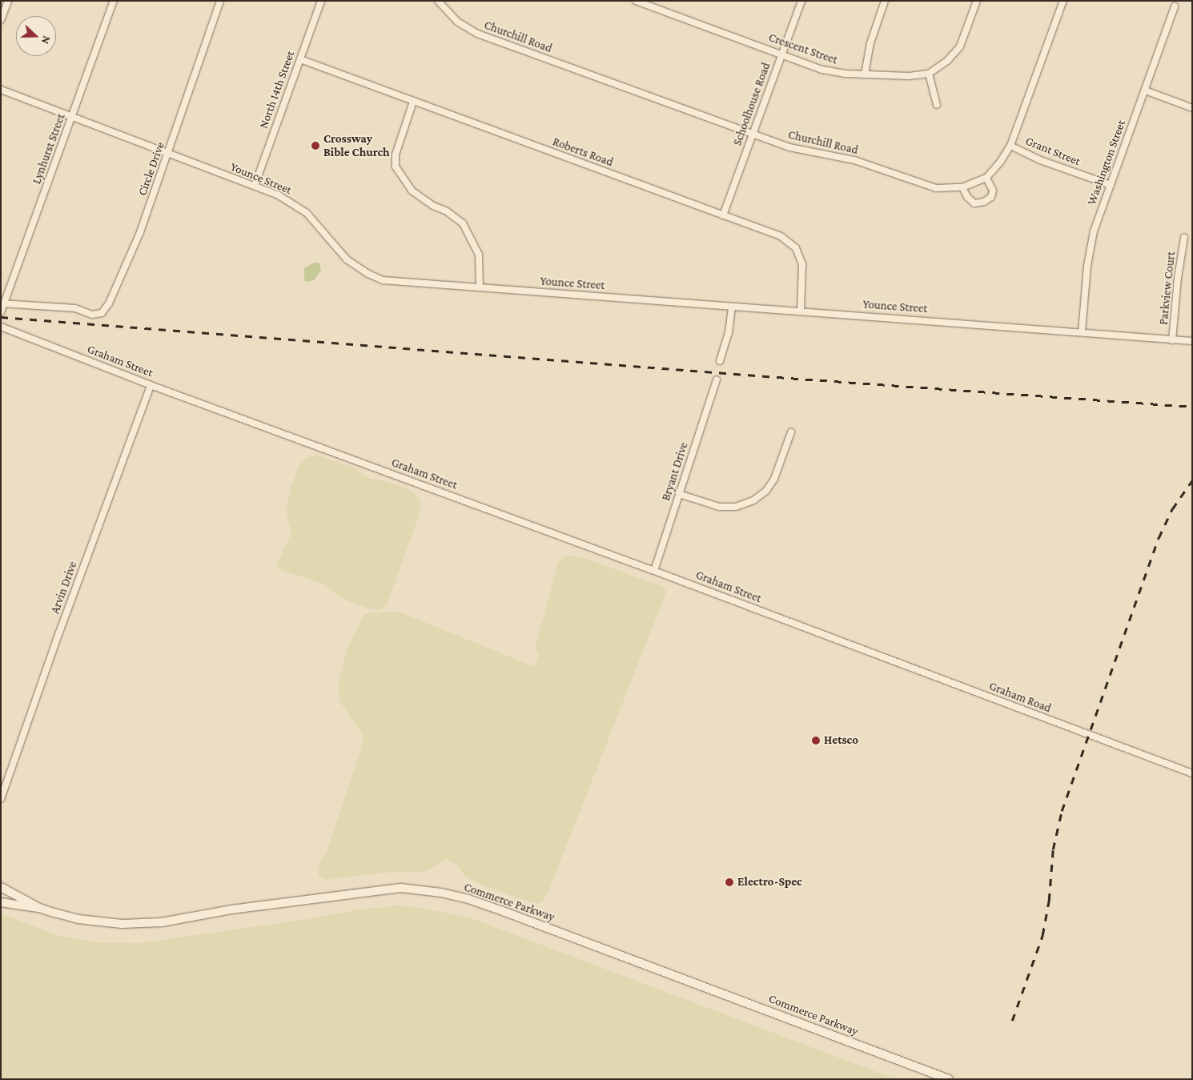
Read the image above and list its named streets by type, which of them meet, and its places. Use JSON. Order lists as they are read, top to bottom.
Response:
{
  "streets": {
    "street": [
      "Churchill Road",
      "Crescent Street",
      "North 14th Street",
      "Schoolhouse Road",
      "Lynhurst Street",
      "Grant Street",
      "Roberts Road",
      "Washington Street",
      "Circle Drive",
      "Younce Street",
      "Parkview Court",
      "Graham Street",
      "Bryant Drive",
      "Arvin Drive",
      "Graham Road",
      "Commerce Parkway"
    ]
  },
  "crossings": [
    ["Churchill Road", "Schoolhouse Road"],
    ["Crescent Street", "Schoolhouse Road"],
    ["North 14th Street", "Roberts Road"],
    ["North 14th Street", "Younce Street"],
    ["Schoolhouse Road", "Roberts Road"],
    ["Lynhurst Street", "Circle Drive"],
    ["Lynhurst Street", "Younce Street"],
    ["Grant Street", "Washington Street"],
    ["Roberts Road", "Younce Street"],
    ["Washington Street", "Younce Street"],
    ["Circle Drive", "Younce Street"],
    ["Younce Street", "Parkview Court"],
    ["Graham Street", "Bryant Drive"],
    ["Graham Street", "Arvin Drive"],
    ["Graham Street", "Graham Road"]
  ],
  "places": ["Crossway Bible Church", "Hetsco", "Electro-Spec"],
  "north": "right"
}
